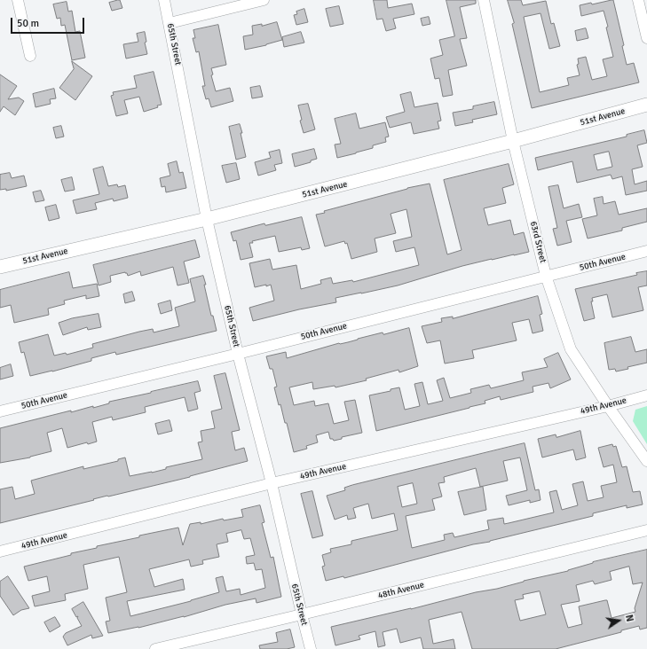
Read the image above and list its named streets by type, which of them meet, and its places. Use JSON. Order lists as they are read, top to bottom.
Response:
{
  "streets": {
    "street": [
      "65th Street",
      "51st Avenue",
      "63rd Street",
      "50th Avenue",
      "49th Avenue",
      "48th Avenue"
    ]
  },
  "crossings": [
    ["65th Street", "51st Avenue"],
    ["65th Street", "50th Avenue"],
    ["65th Street", "49th Avenue"],
    ["65th Street", "48th Avenue"],
    ["51st Avenue", "63rd Street"],
    ["63rd Street", "50th Avenue"],
    ["63rd Street", "49th Avenue"]
  ],
  "scale_bar": "50 m",
  "north": "right"
}
